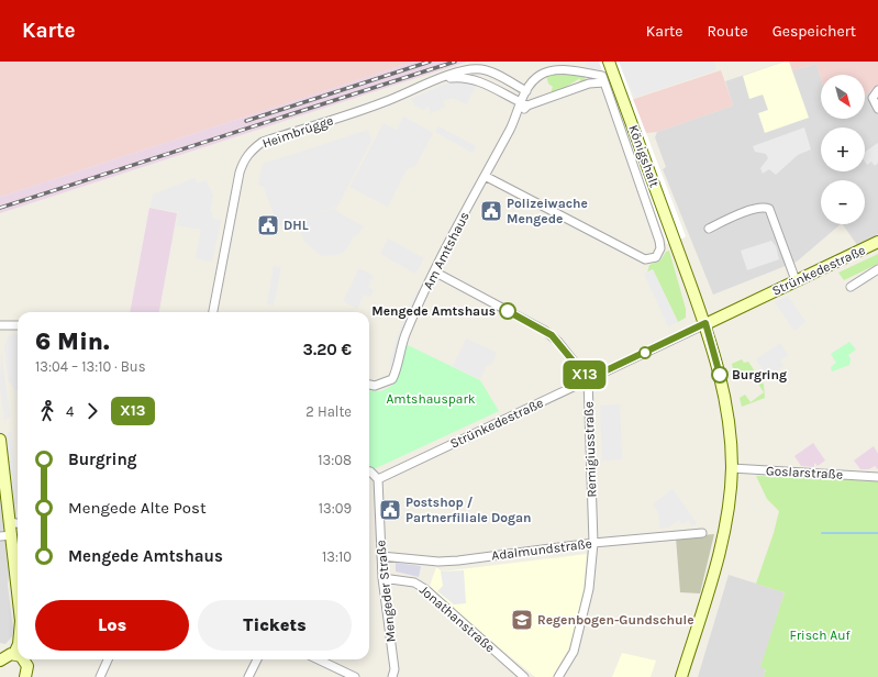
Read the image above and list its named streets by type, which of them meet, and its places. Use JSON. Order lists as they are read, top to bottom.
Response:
{
  "streets": {
    "main road": ["Königshalt", "Strünkedestraße"],
    "street": [
      "Heimbrügge",
      "Am Amtshaus",
      "Remigiusstraße",
      "Goslarstraße",
      "Adalmundstraße",
      "Mengeder Straße",
      "Jonathanstraße"
    ]
  },
  "crossings": [
    ["Heimbrügge", "Am Amtshaus"],
    ["Königshalt", "Strünkedestraße"],
    ["Strünkedestraße", "Remigiusstraße"],
    ["Strünkedestraße", "Mengeder Straße"],
    ["Remigiusstraße", "Adalmundstraße"],
    ["Adalmundstraße", "Mengeder Straße"],
    ["Mengeder Straße", "Jonathanstraße"]
  ],
  "parks": ["Amtshauspark", "Frisch Auf"],
  "places": {
    "public building": ["Polizeiwache Mengede", "DHL", "Postshop / Partnerfiliale Dogan"],
    "other": ["Mengede Amtshaus", "Burgring"],
    "school or university": ["Regenbogen-Gundschule"]
  },
  "lines": ["bus line X13"],
  "north": "bottom right",
  "page": {
    "header": "Karte",
    "nav": ["Karte", "Route", "Gespeichert"],
    "on_map": "X13",
    "map_buttons": ["+", "−"],
    "heading": ["6 Min.", "13:04 – 13:10 · Bus", "3.20 €"],
    "legs": ["4", "X13", "2 Halte"],
    "list": [
      {
        "name": "Burgring",
        "value": "13:08"
      },
      {
        "name": "Mengede Alte Post",
        "value": "13:09"
      },
      {
        "name": "Mengede Amtshaus",
        "value": "13:10"
      }
    ],
    "buttons": ["Los", "Tickets"]
  }
}
